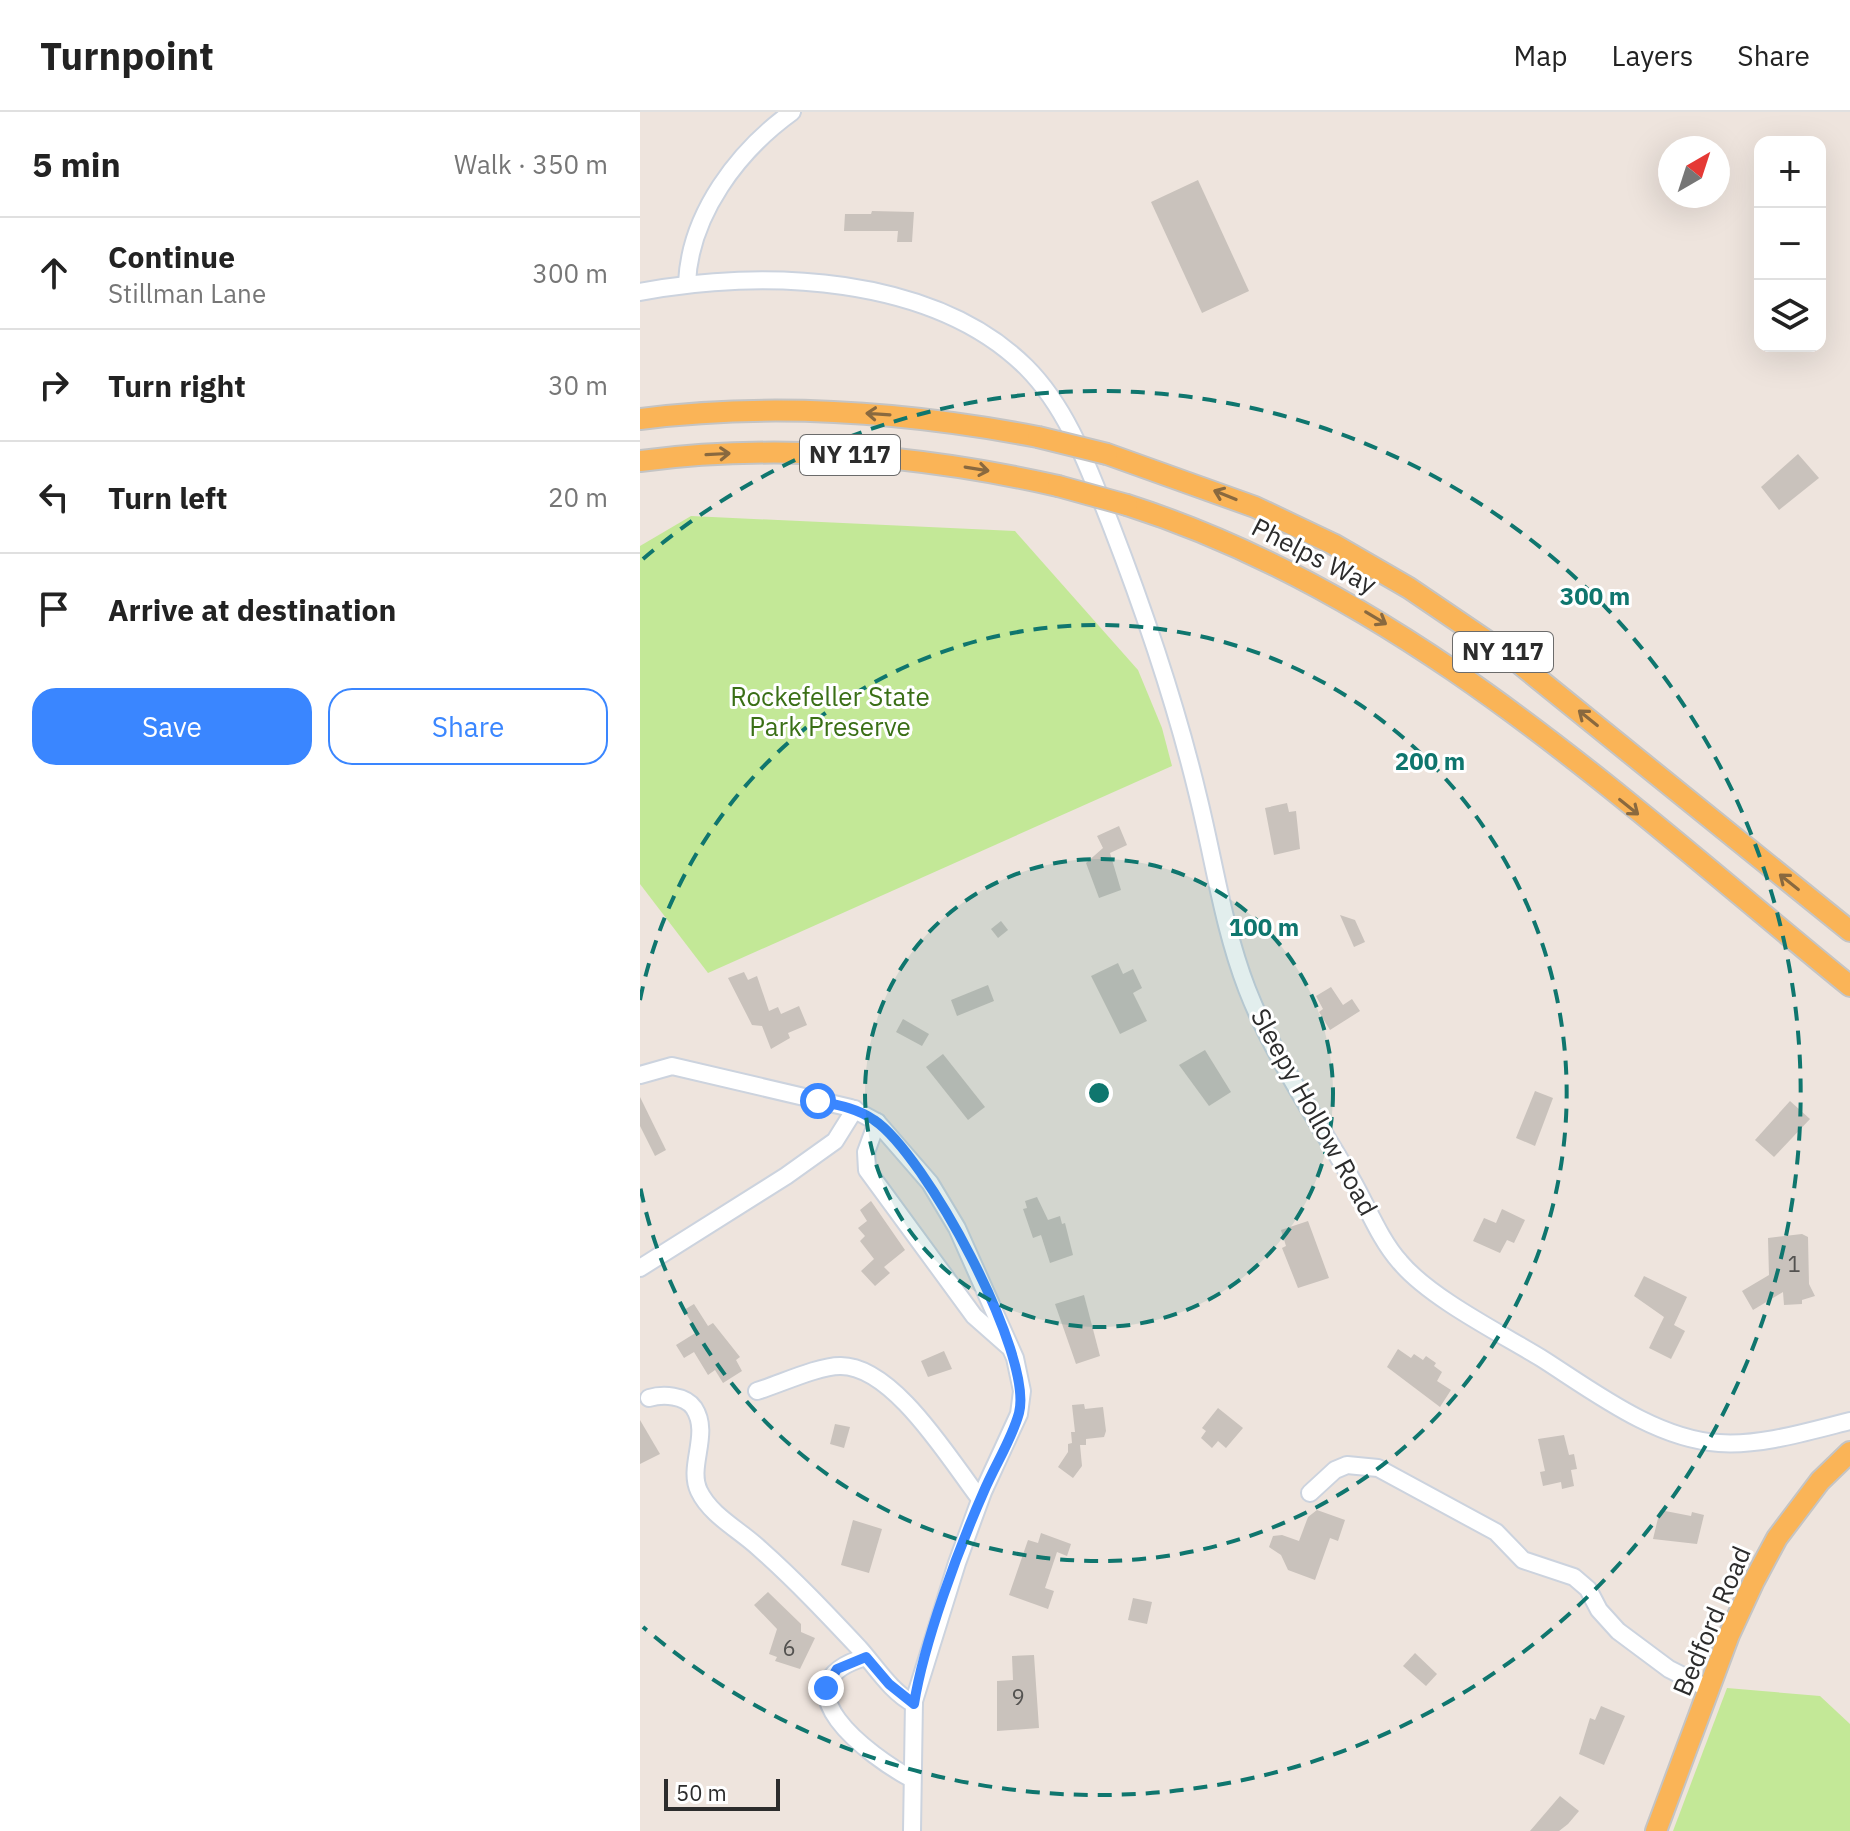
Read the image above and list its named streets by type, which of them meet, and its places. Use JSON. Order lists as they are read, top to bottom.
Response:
{
  "streets": {
    "main road": ["NY 117", "Phelps Way", "Bedford Road"],
    "street": ["Sleepy Hollow Road"]
  },
  "parks": ["Rockefeller State Park Preserve"],
  "house_numbers": ["1", "6", "9"],
  "scale_bar": "50 m",
  "north": "top right",
  "page": {
    "header": "Turnpoint",
    "nav": ["Map", "Layers", "Share"],
    "heading": ["5 min", "Walk · 350 m"],
    "map_buttons": ["+", "−"],
    "list": [
      ["Continue", "Stillman Lane", "300 m"],
      ["Turn right", "30 m"],
      ["Turn left", "20 m"],
      "Arrive at destination"
    ],
    "buttons": ["Save", "Share"],
    "scale": "50 m"
  },
  "rings": ["300 m", "200 m", "100 m"]
}
